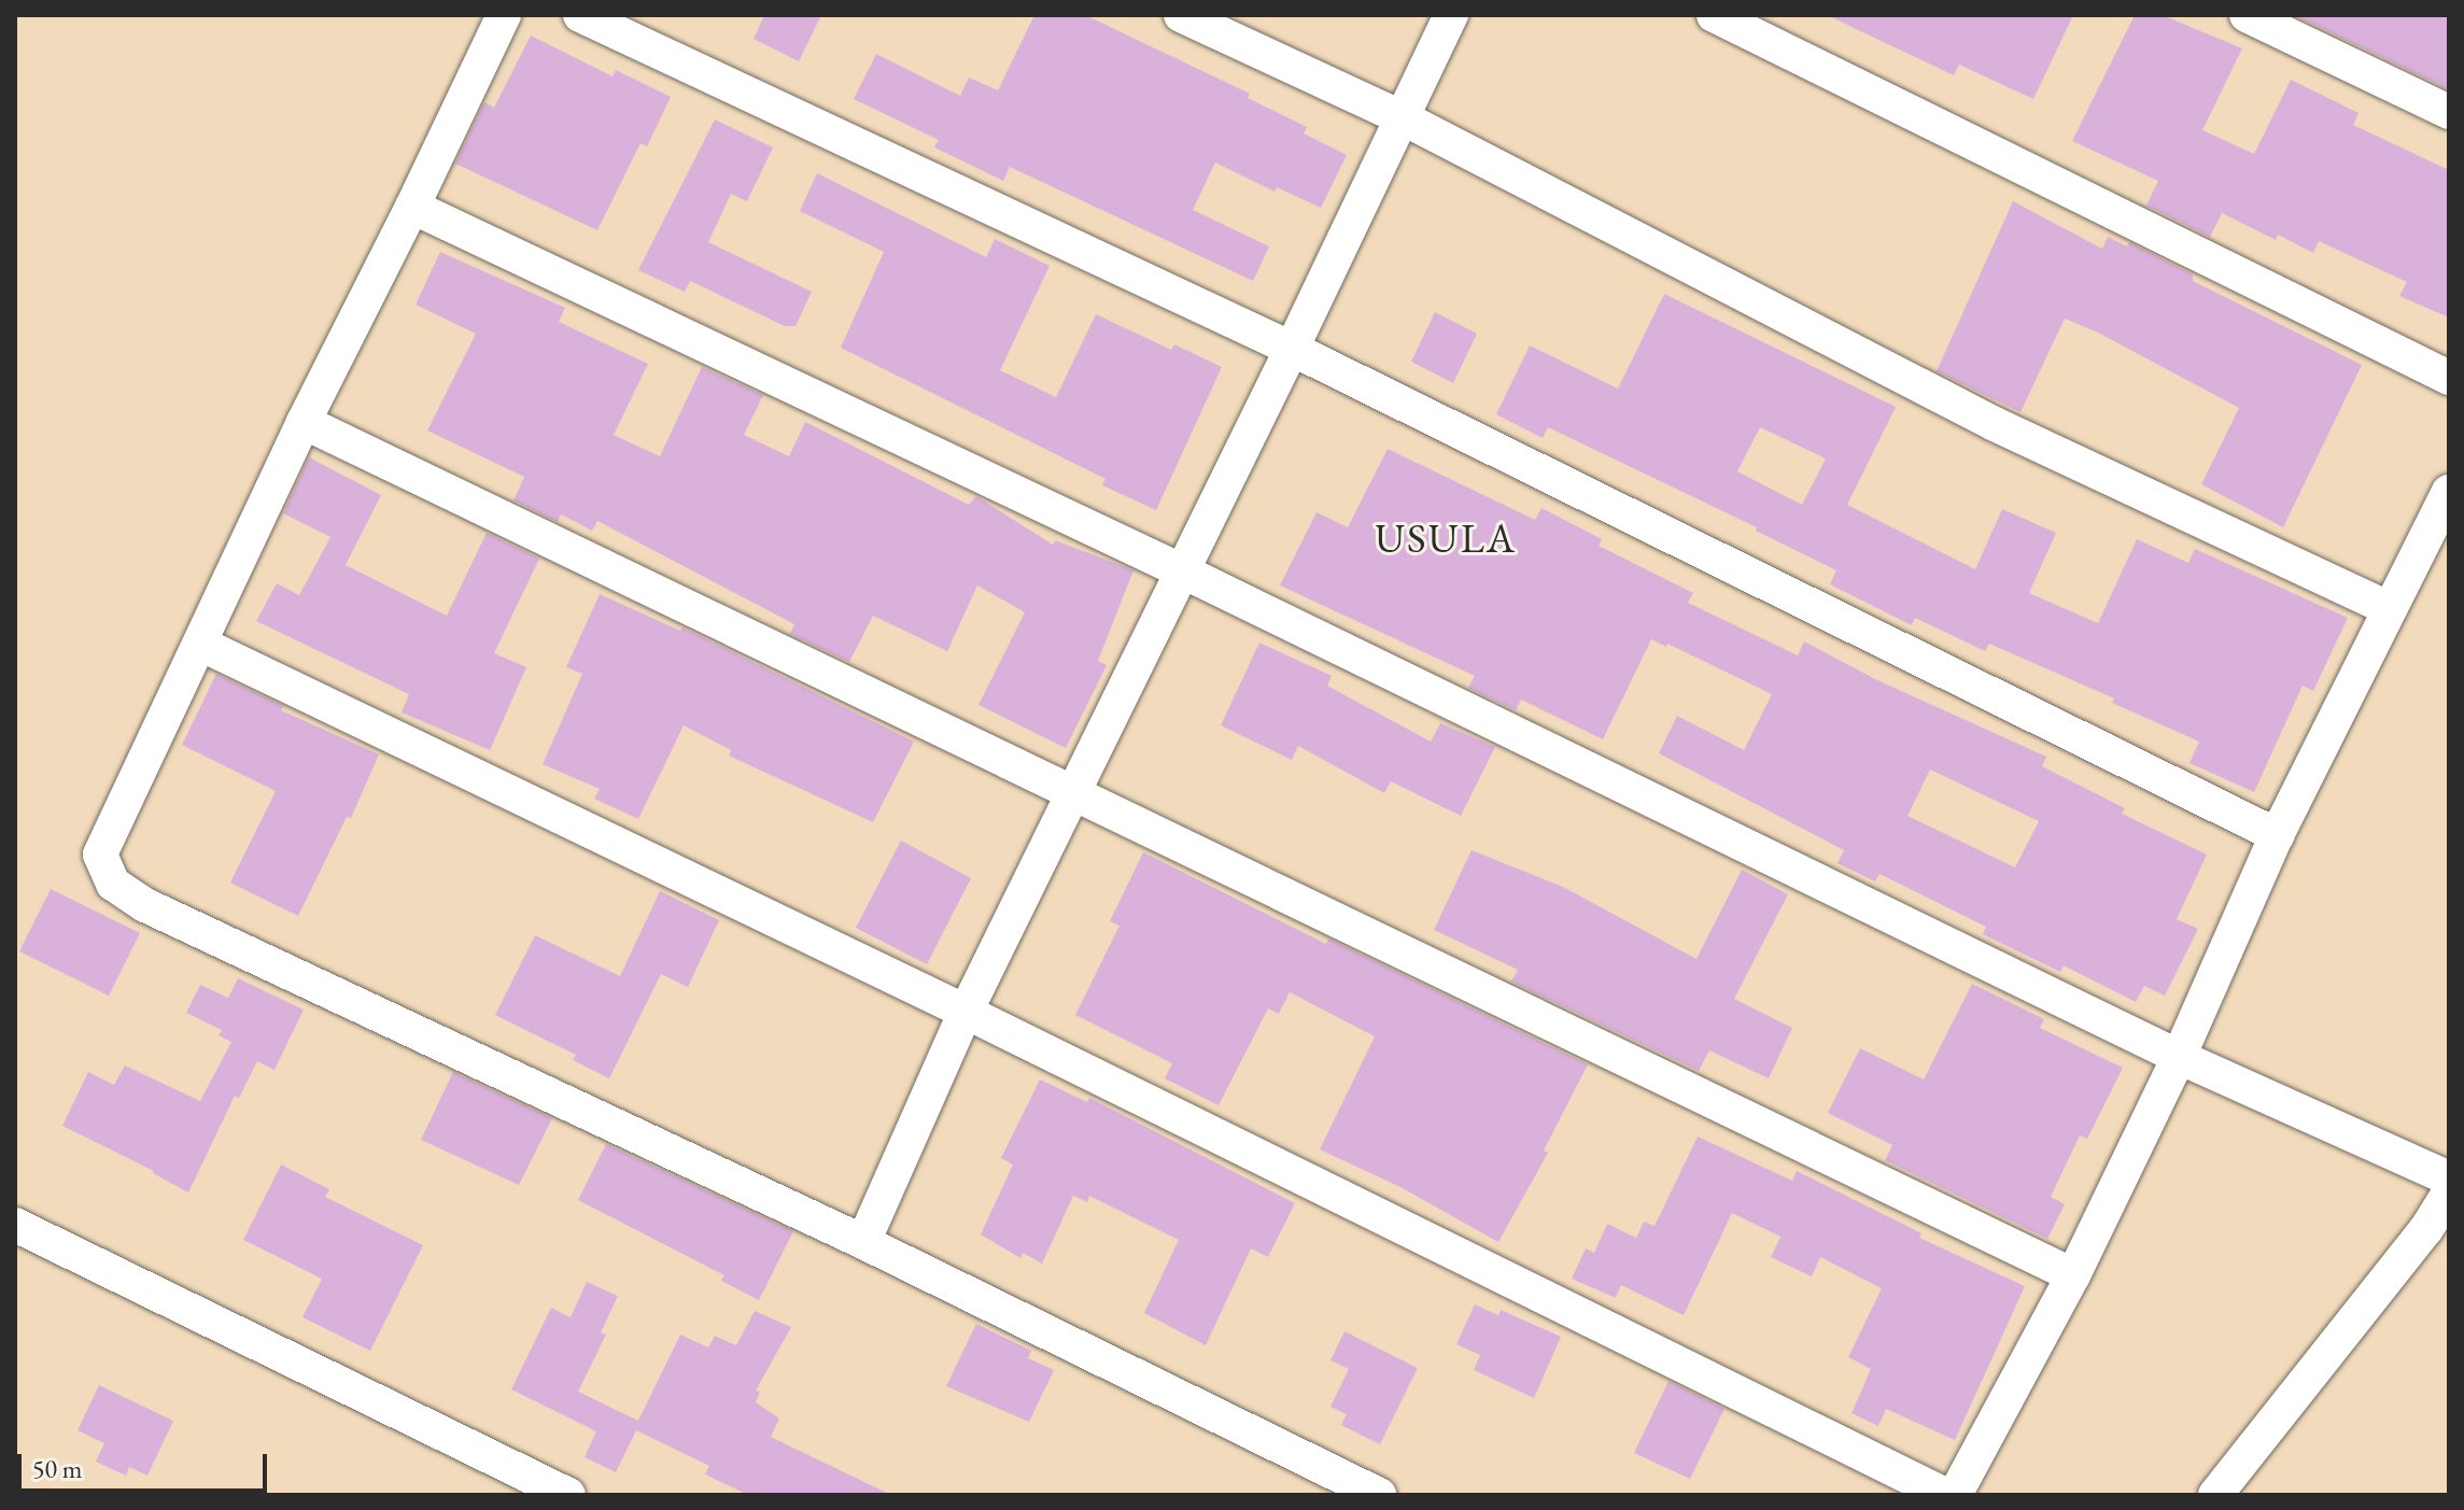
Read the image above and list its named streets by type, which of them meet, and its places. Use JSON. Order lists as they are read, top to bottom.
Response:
{
  "districts": ["USULA"],
  "scale_bar": "50 m"
}
